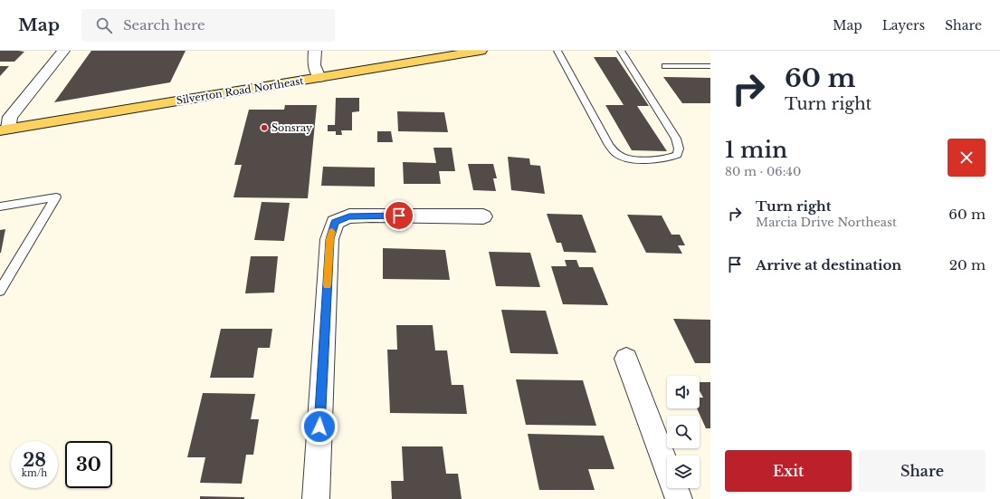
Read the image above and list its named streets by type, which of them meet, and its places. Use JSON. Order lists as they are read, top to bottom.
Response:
{
  "streets": {
    "main road": ["Silverton Road Northeast"]
  },
  "places": ["Sonsray"],
  "page": {
    "header": "Map",
    "search": "Search here",
    "nav": ["Map", "Layers", "Share"],
    "turn": ["60 m", "Turn right"],
    "heading": ["1 min", "80 m · 06:40"],
    "list": [
      {
        "name": "Turn right",
        "note": "Marcia Drive Northeast",
        "value": "60 m"
      },
      {
        "name": "Arrive at destination",
        "value": "20 m"
      }
    ],
    "speed": "28 km/h",
    "limit": "30",
    "buttons": ["Exit", "Share"]
  }
}
